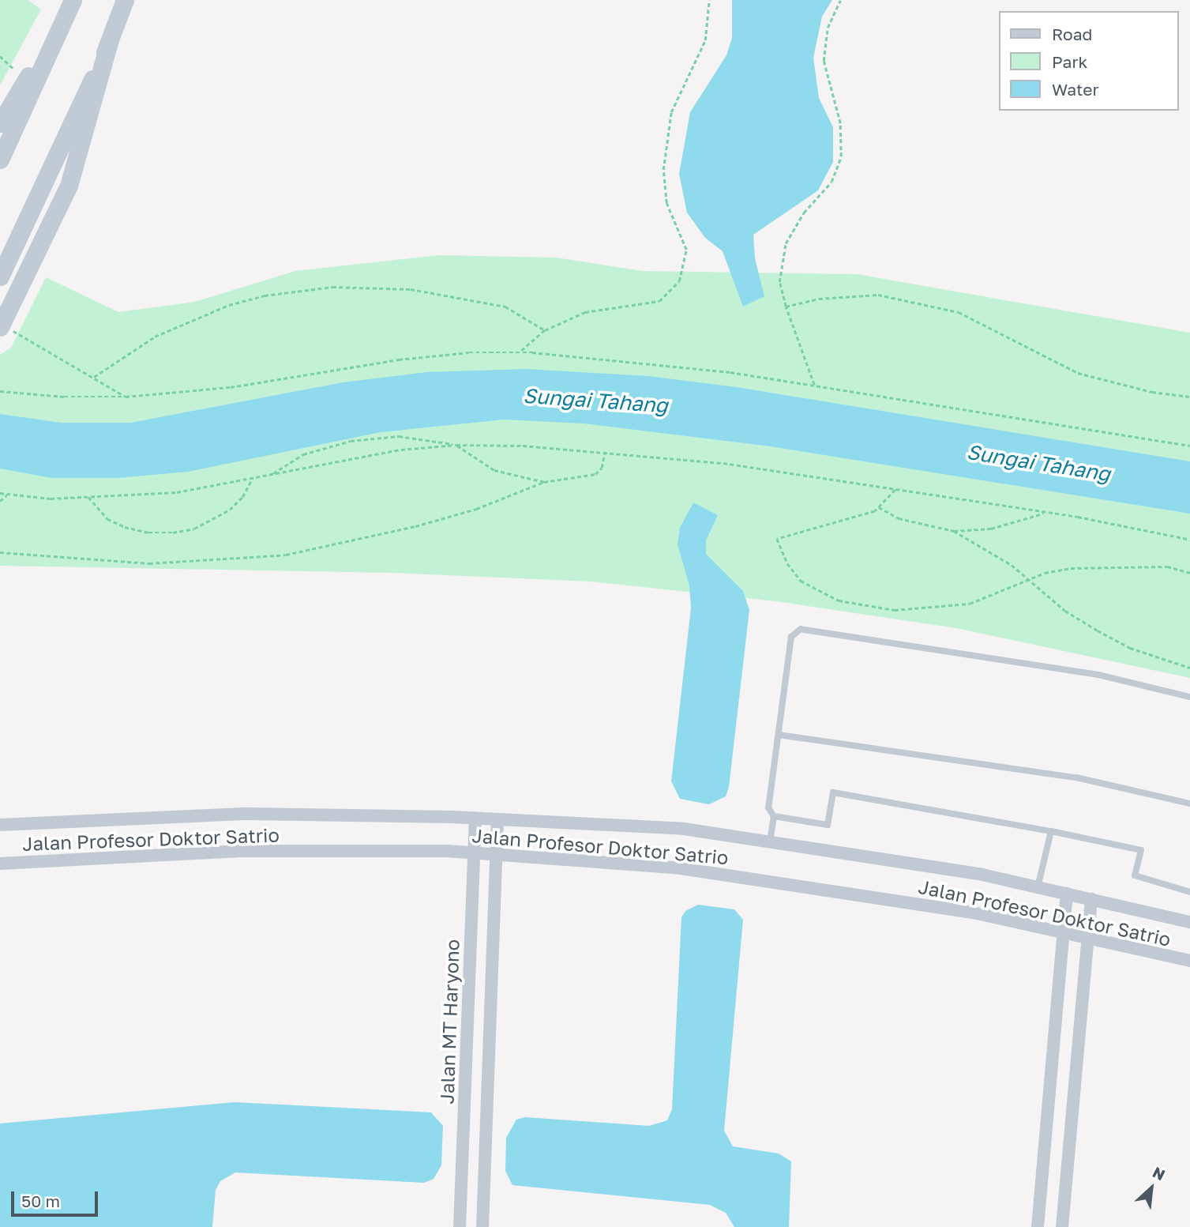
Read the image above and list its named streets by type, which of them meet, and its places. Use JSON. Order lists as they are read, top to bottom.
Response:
{
  "streets": {
    "street": ["Jalan Profesor Doktor Satrio", "Jalan MT Haryono"]
  },
  "crossings": [
    ["Jalan Profesor Doktor Satrio", "Jalan MT Haryono"]
  ],
  "water": ["Sungai Tahang"],
  "legend": ["Road", "Park", "Water"],
  "scale_bar": "50 m",
  "north": "top right"
}
